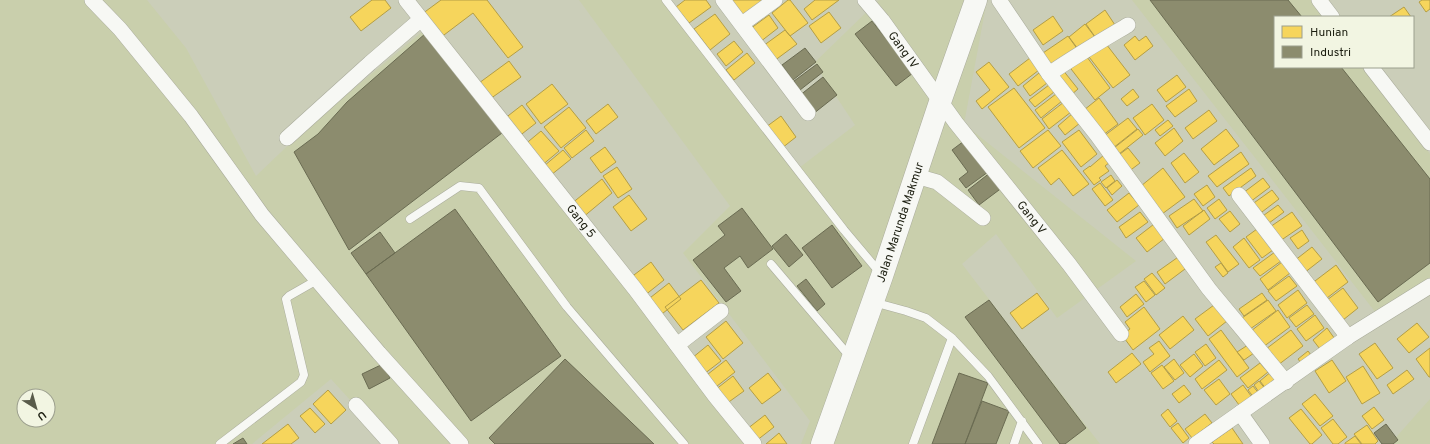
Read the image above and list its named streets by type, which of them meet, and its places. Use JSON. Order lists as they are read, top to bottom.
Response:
{
  "streets": {
    "main road": ["Jalan Marunda Makmur"],
    "street": ["Gang IV", "Gang V", "Gang 5"]
  },
  "crossings": [
    ["Gang IV", "Gang V"],
    ["Gang IV", "Jalan Marunda Makmur"],
    ["Gang V", "Jalan Marunda Makmur"]
  ],
  "legend": ["Hunian", "Industri"],
  "north": "bottom right"
}
